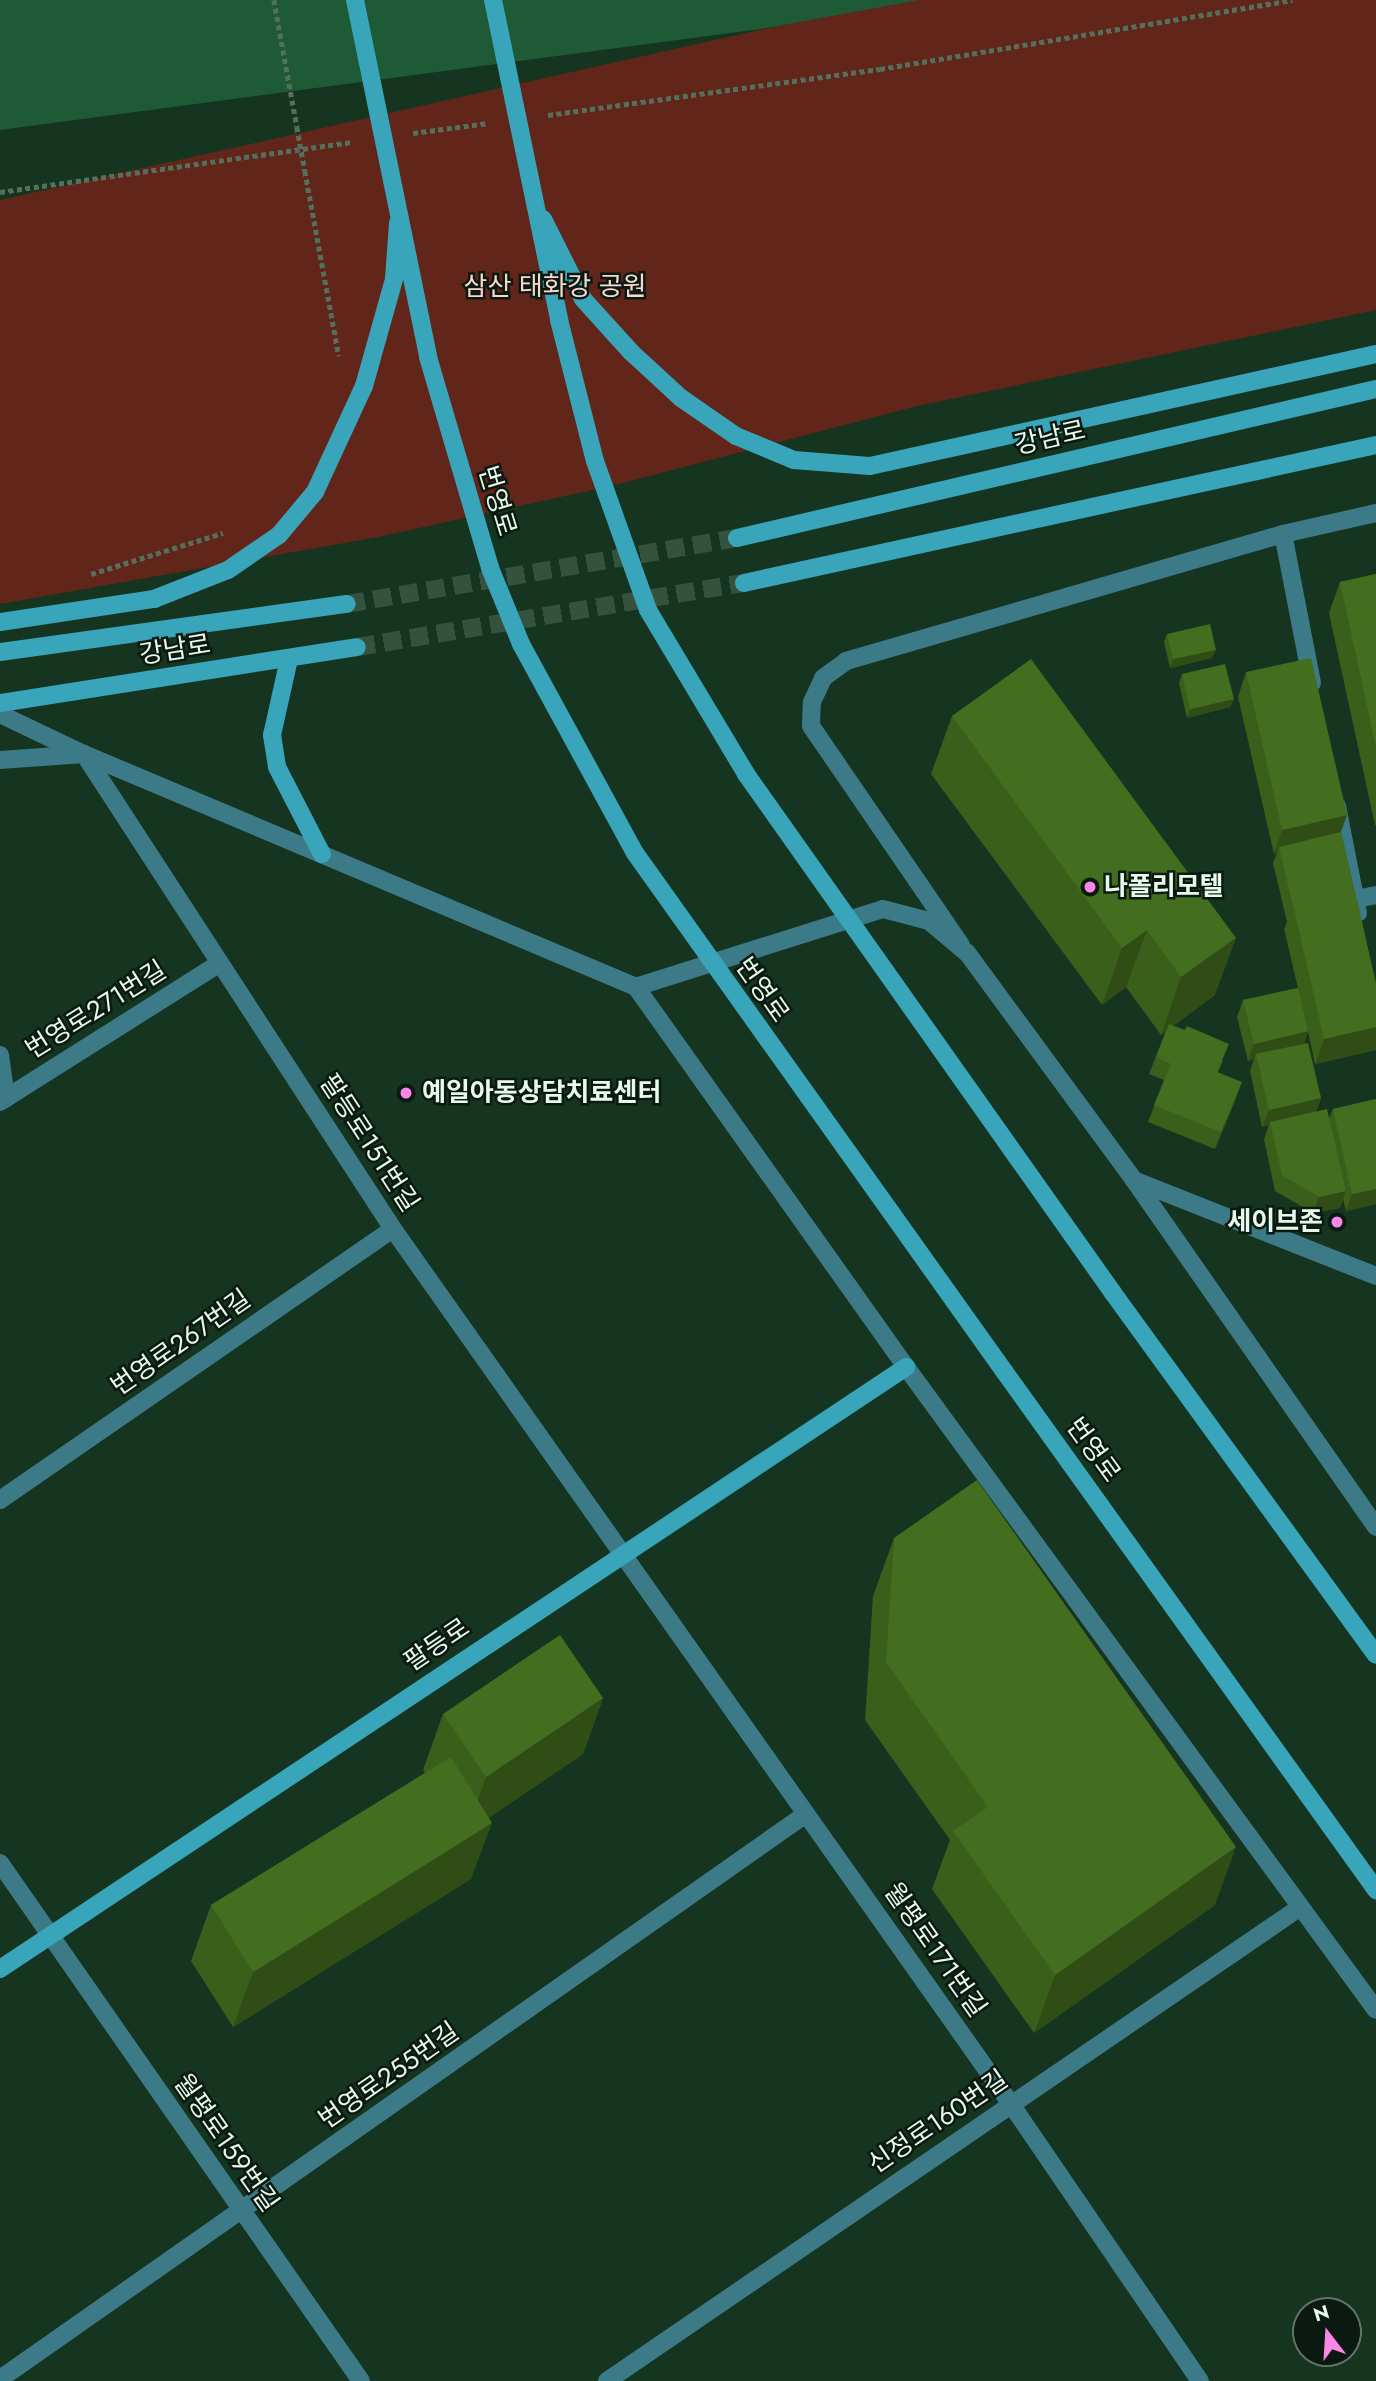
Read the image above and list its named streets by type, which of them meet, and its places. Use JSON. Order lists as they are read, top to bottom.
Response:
{
  "streets": {
    "main road": ["강남로", "번영로", "팔등로"],
    "street": [
      "번영로271번길",
      "팔등로151번길",
      "번영로267번길",
      "월평로171번길",
      "번영로255번길",
      "신정로160번길",
      "월평로159번길"
    ]
  },
  "crossings": [
    ["번영로271번길", "팔등로151번길"],
    ["팔등로151번길", "번영로267번길"],
    ["팔등로151번길", "팔등로"],
    ["팔등로151번길", "월평로171번길"],
    ["팔등로", "월평로171번길"],
    ["팔등로", "월평로159번길"],
    ["월평로171번길", "번영로255번길"],
    ["월평로171번길", "신정로160번길"],
    ["번영로255번길", "월평로159번길"]
  ],
  "parks": ["삼산 태화강 공원"],
  "places": ["나폴리모텔", "예일아동상담치료센터", "세이브존"],
  "north": "top"
}
